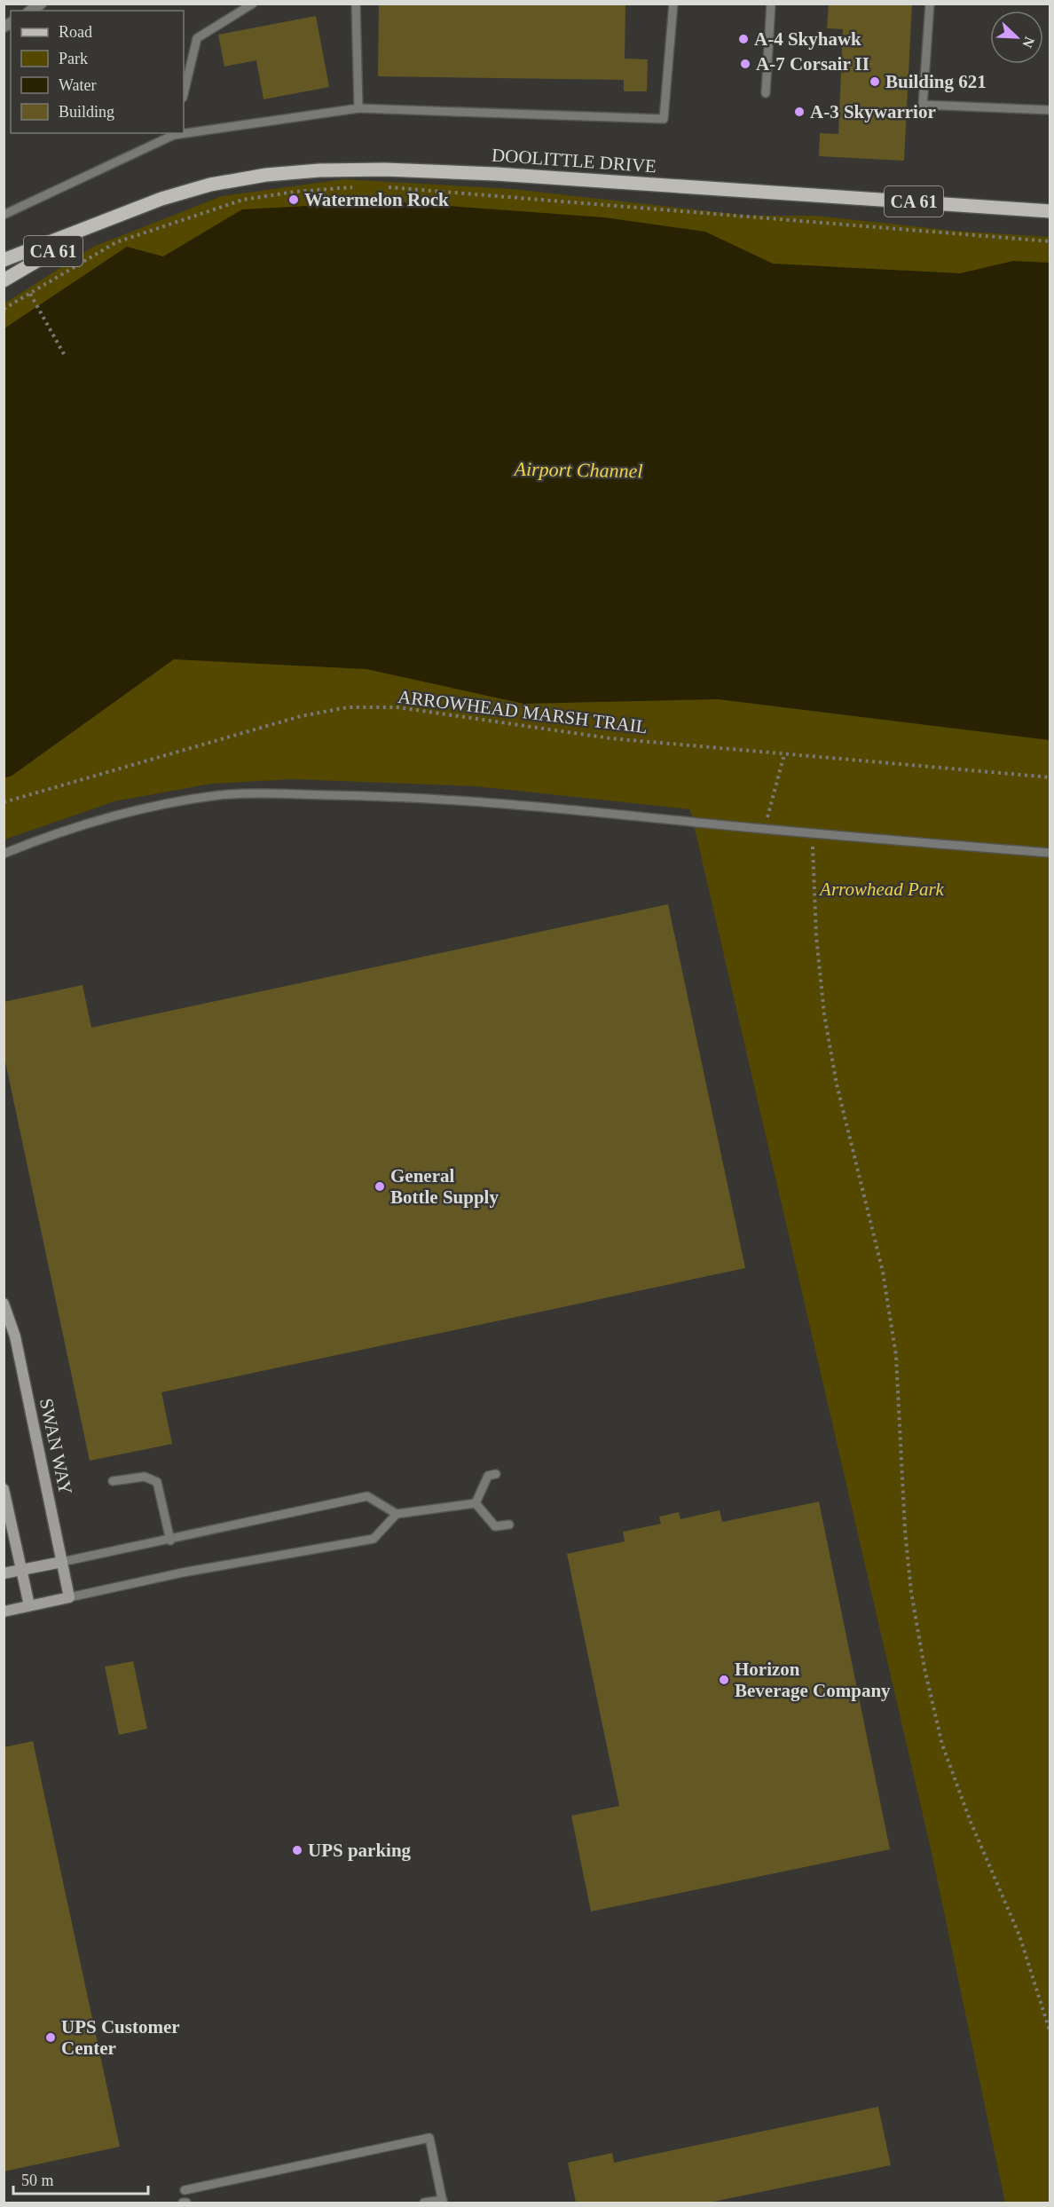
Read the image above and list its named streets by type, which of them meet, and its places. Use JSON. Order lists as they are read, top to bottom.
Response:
{
  "streets": {
    "main road": ["DOOLITTLE DRIVE", "CA 61", "SWAN WAY"],
    "path": ["ARROWHEAD MARSH TRAIL"]
  },
  "water": ["Airport Channel"],
  "parks": ["Arrowhead Park"],
  "places": [
    "A-4 Skyhawk",
    "A-7 Corsair II",
    "Building 621",
    "A-3 Skywarrior",
    "Watermelon Rock",
    "General Bottle Supply",
    "Horizon Beverage Company",
    "UPS parking",
    "UPS Customer Center"
  ],
  "legend": [
    "Road",
    "Park",
    "Water",
    "Building"
  ],
  "scale_bar": "50 m",
  "north": "bottom right"
}
